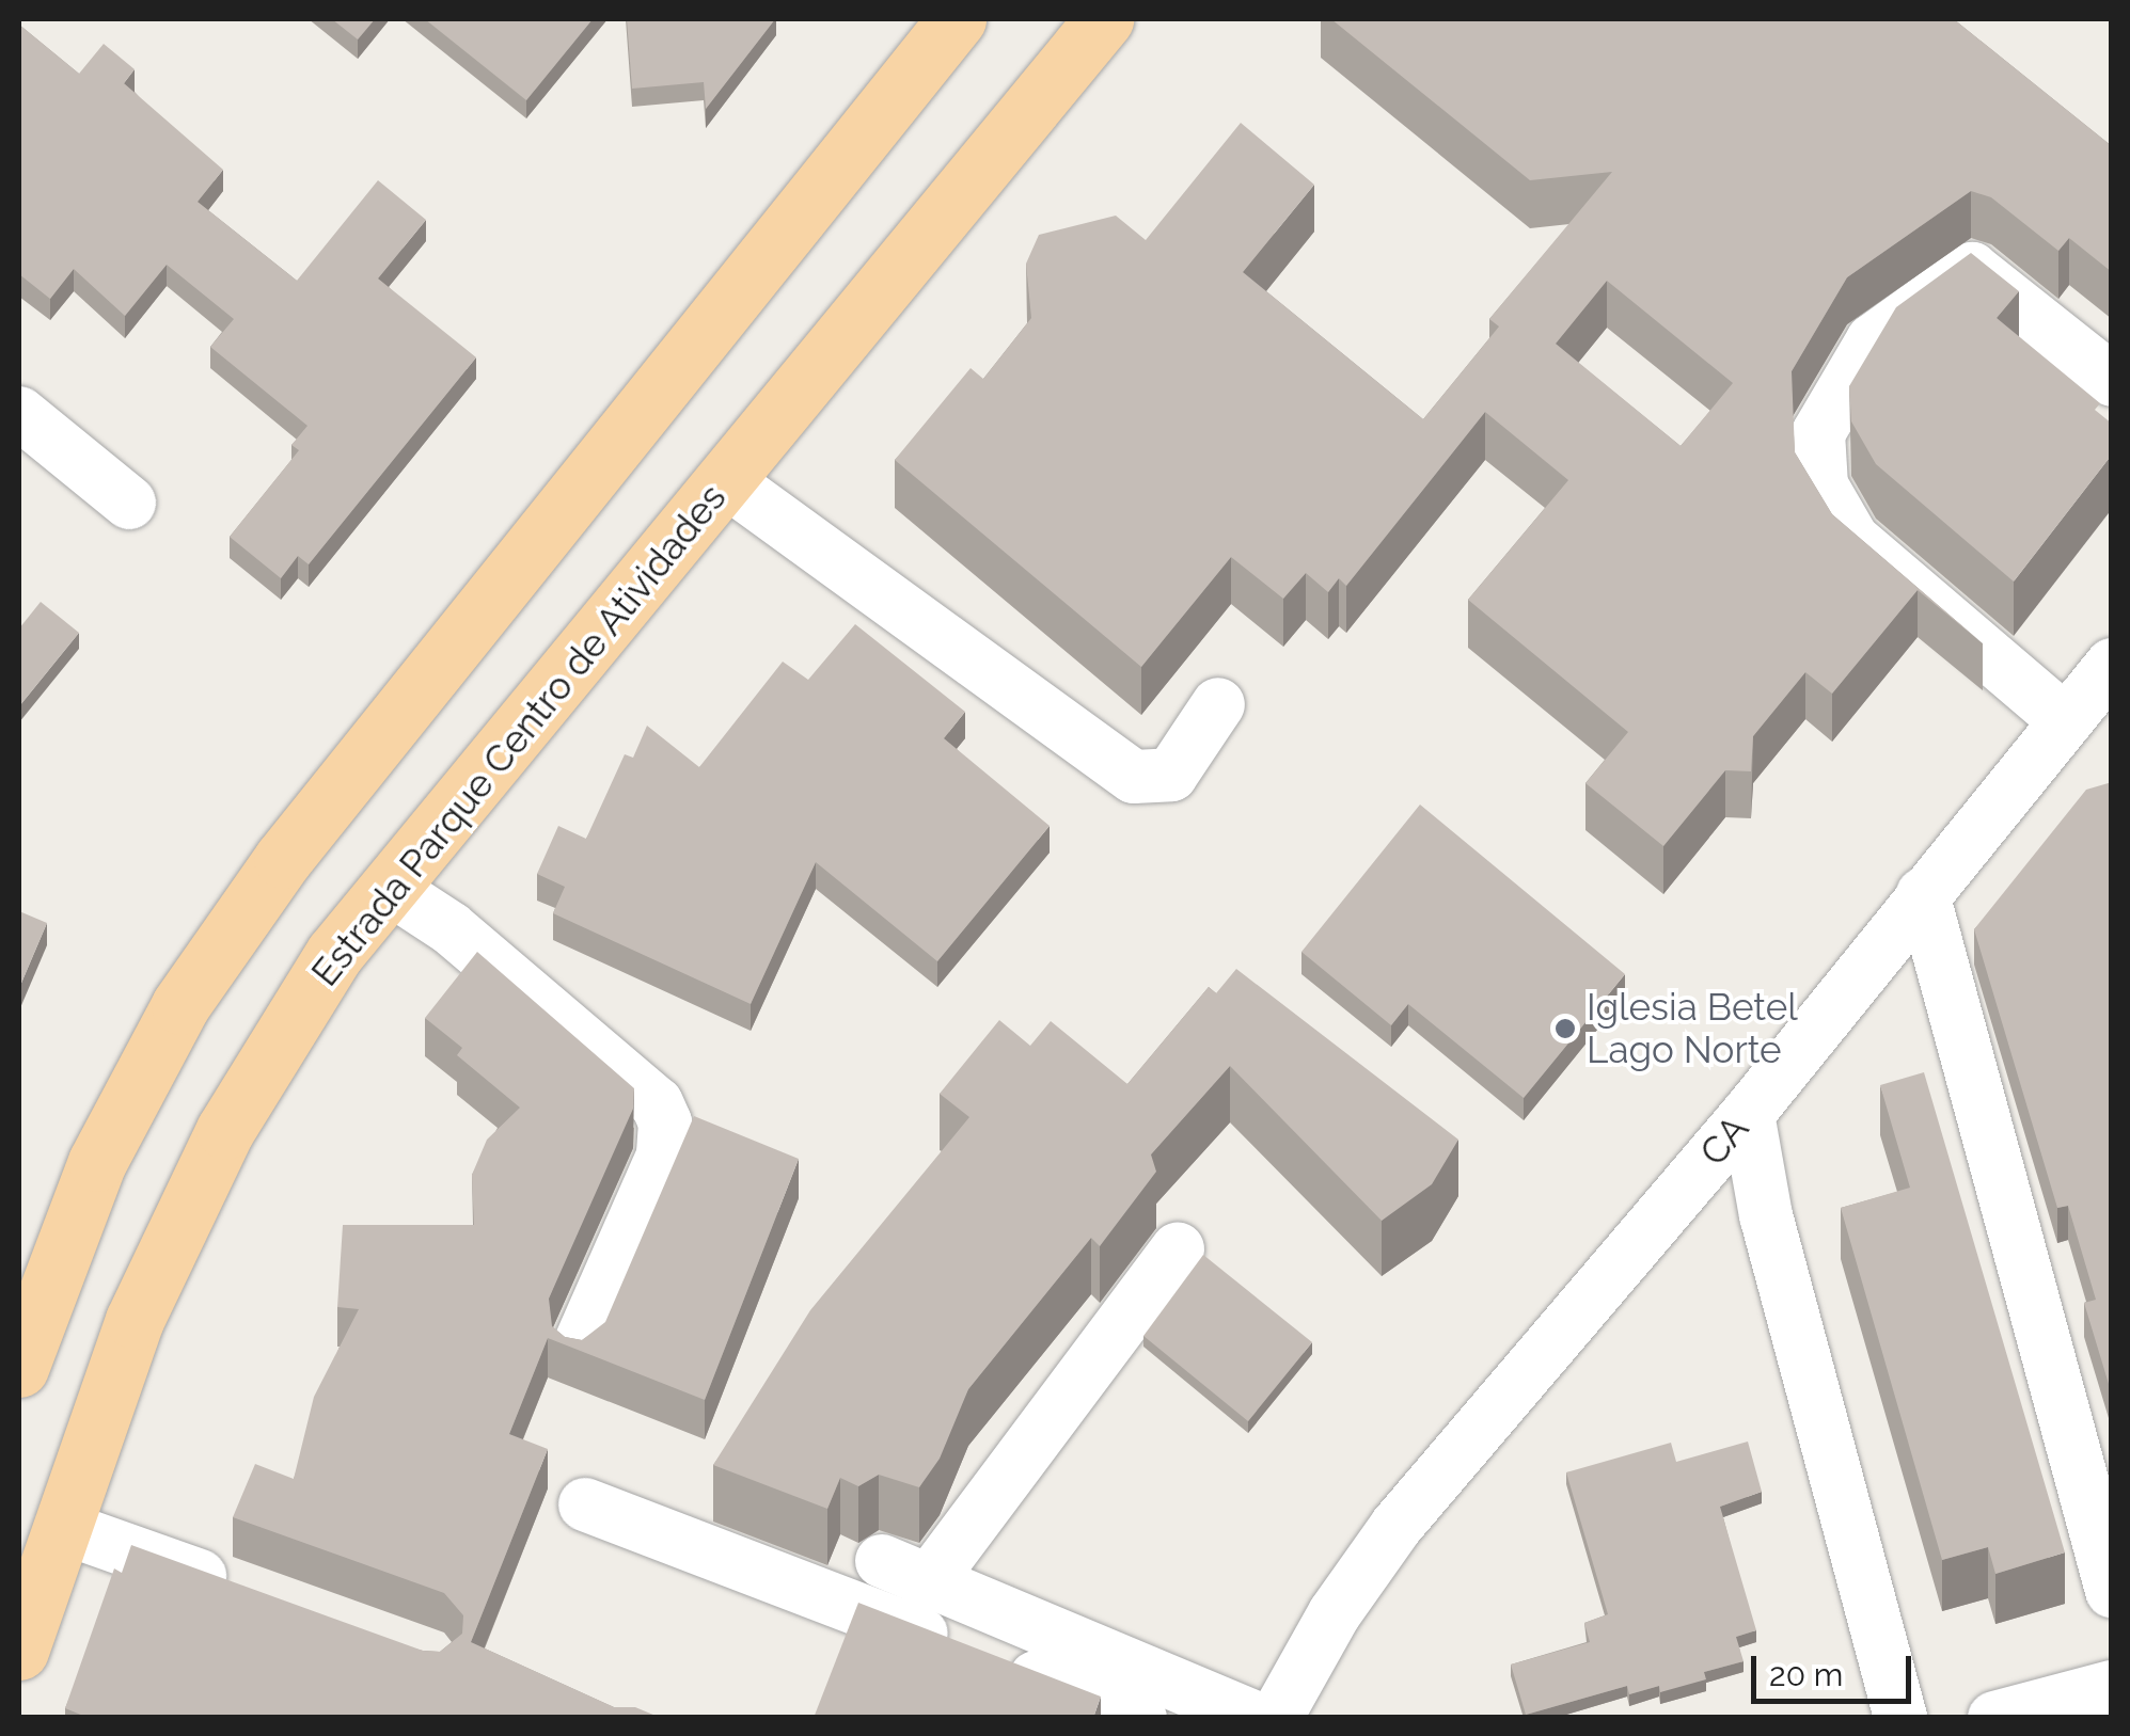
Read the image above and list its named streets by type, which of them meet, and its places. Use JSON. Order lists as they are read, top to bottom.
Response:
{
  "streets": {
    "main road": ["Estrada Parque Centro de Atividades"],
    "street": ["CA"]
  },
  "places": ["Iglesia Betel Lago Norte"],
  "scale_bar": "20 m"
}
